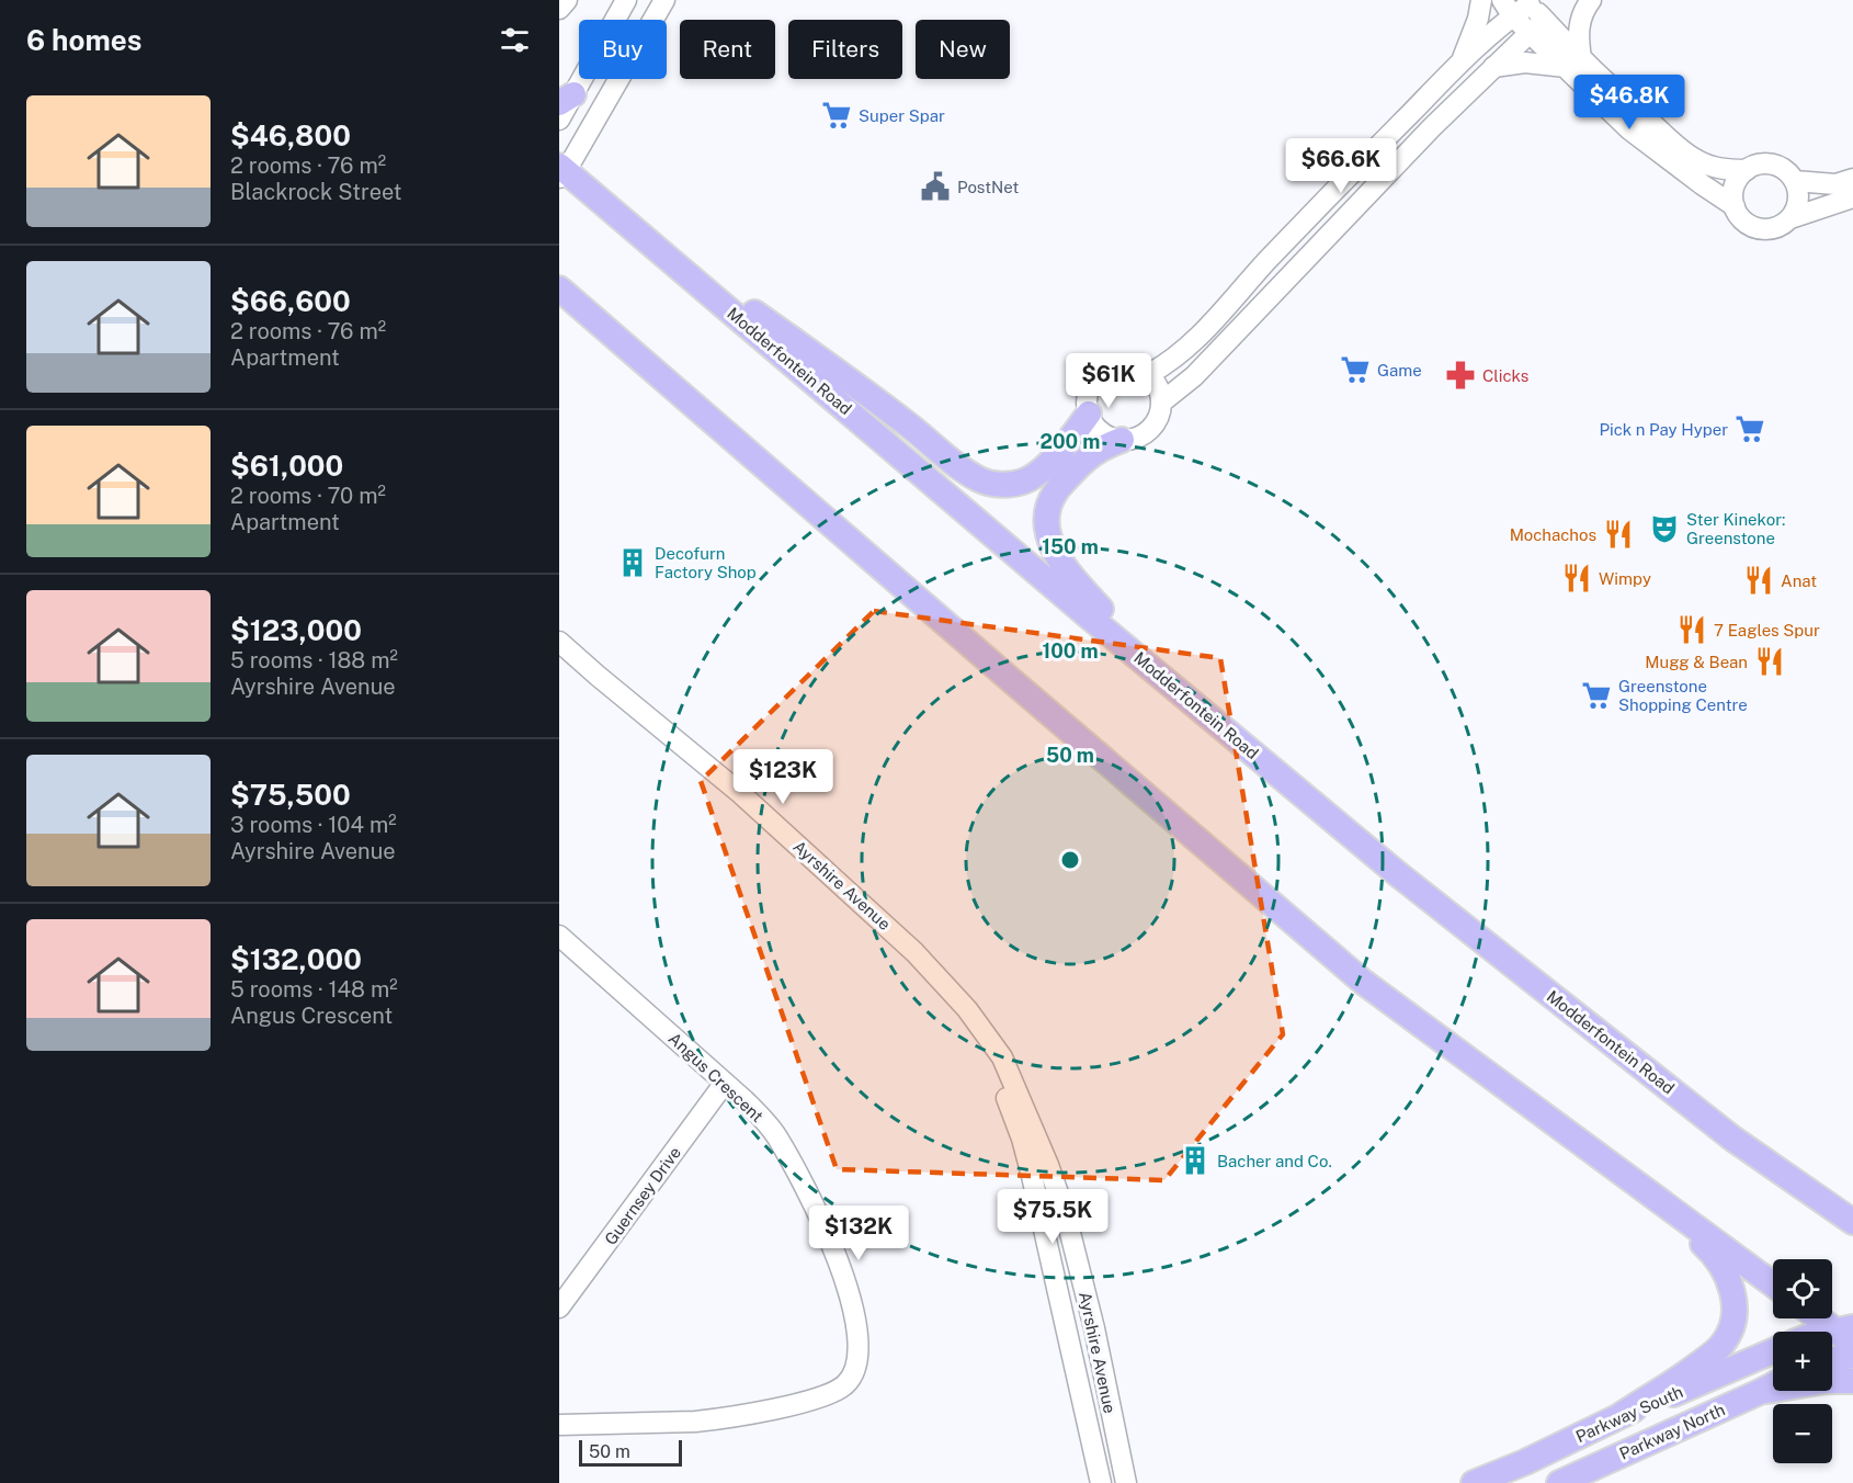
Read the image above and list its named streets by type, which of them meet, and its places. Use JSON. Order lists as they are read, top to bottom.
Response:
{
  "streets": {
    "main road": ["Modderfontein Road", "Parkway South", "Parkway North"],
    "street": ["Ayrshire Avenue", "Angus Crescent", "Guernsey Drive"]
  },
  "crossings": [
    ["Angus Crescent", "Guernsey Drive"]
  ],
  "places": {
    "supermarket": [
      "Super Spar",
      "Game",
      "Pick n Pay Hyper",
      "Greenstone Shopping Centre"
    ],
    "public building": ["PostNet"],
    "pharmacy": ["Clicks"],
    "theatre": ["Ster Kinekor: Greenstone"],
    "restaurant": [
      "Mochachos",
      "Wimpy",
      "Anat",
      "7 Eagles Spur",
      "Mugg & Bean"
    ],
    "building": ["Decofurn Factory Shop", "Bacher and Co."]
  },
  "scale_bar": "50 m",
  "page": {
    "heading": "6 homes",
    "chip": [
      "Buy",
      "Rent",
      "Filters",
      "New"
    ],
    "price": [
      "$46.8K",
      "$66.6K",
      "$61K",
      "$123K",
      "$75.5K",
      "$132K"
    ],
    "list": [
      {
        "name": "$46,800",
        "note": "2 rooms · 76 m² · Blackrock Street"
      },
      {
        "name": "$66,600",
        "note": "2 rooms · 76 m² · Apartment"
      },
      {
        "name": "$61,000",
        "note": "2 rooms · 70 m² · Apartment"
      },
      {
        "name": "$123,000",
        "note": "5 rooms · 188 m² · Ayrshire Avenue"
      },
      {
        "name": "$75,500",
        "note": "3 rooms · 104 m² · Ayrshire Avenue"
      },
      {
        "name": "$132,000",
        "note": "5 rooms · 148 m² · Angus Crescent"
      }
    ],
    "map_buttons": ["+", "−"],
    "scale": "50 m"
  },
  "rings": [
    "200 m",
    "150 m",
    "100 m",
    "50 m"
  ]
}
